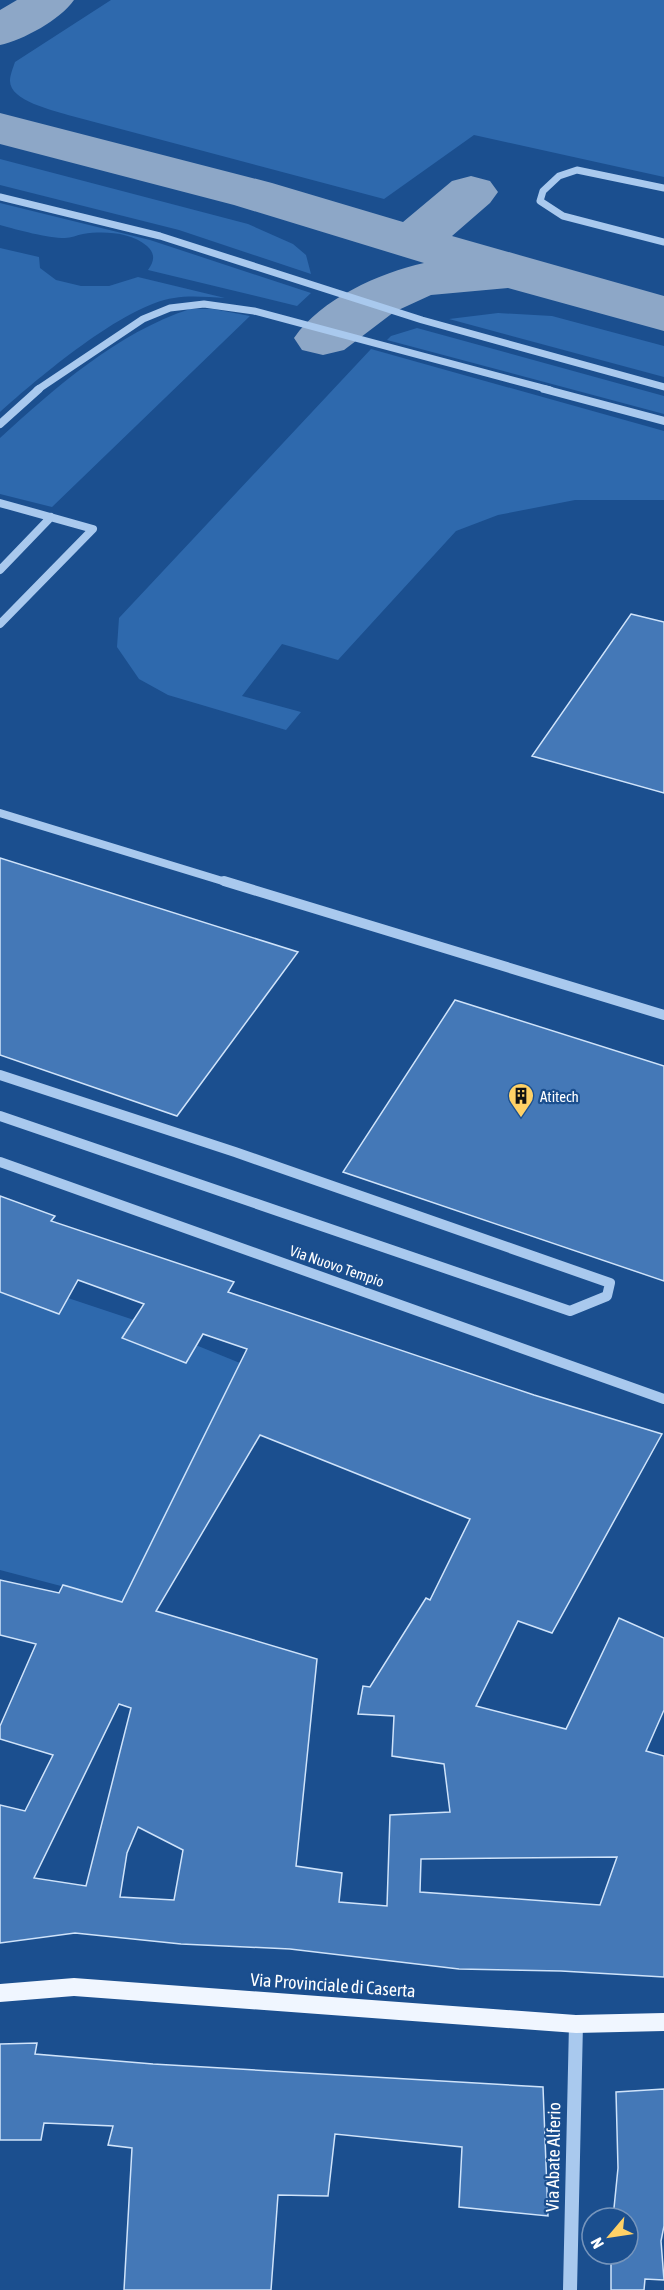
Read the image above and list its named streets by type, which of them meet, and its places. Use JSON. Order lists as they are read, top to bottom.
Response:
{
  "streets": {
    "main road": ["Via Provinciale di Caserta"],
    "street": ["Via Nuovo Tempio", "Via Abate Alferio"]
  },
  "crossings": [
    ["Via Provinciale di Caserta", "Via Abate Alferio"]
  ],
  "places": {
    "building": ["Atitech"]
  },
  "north": "bottom left"
}
